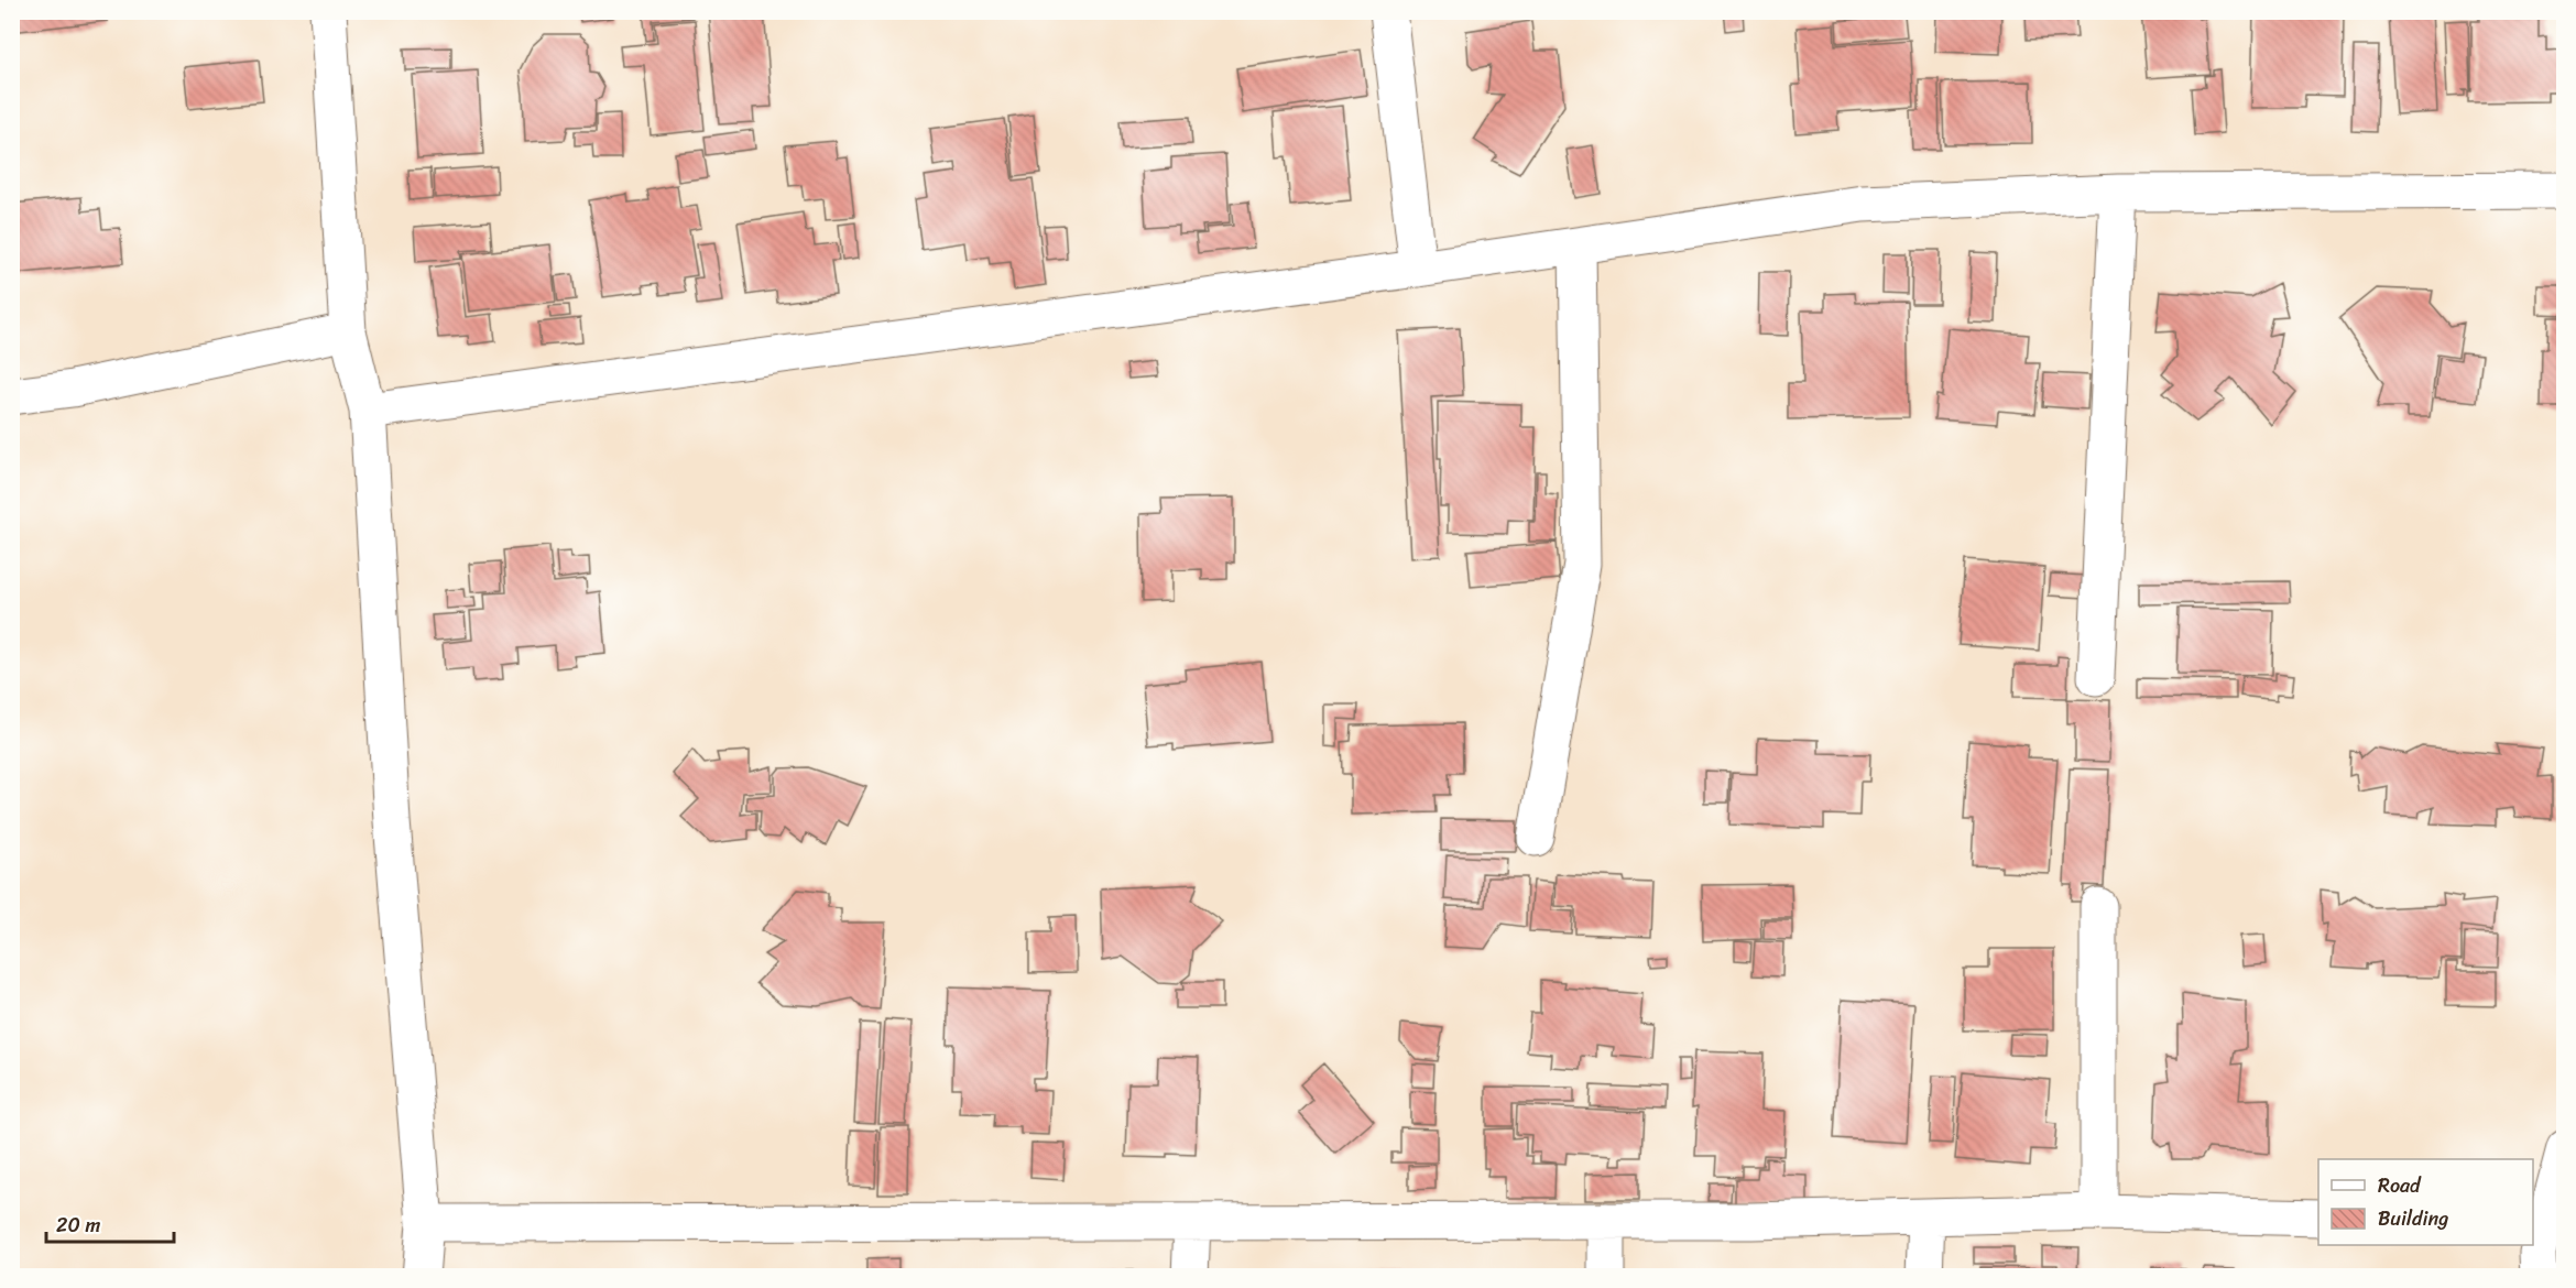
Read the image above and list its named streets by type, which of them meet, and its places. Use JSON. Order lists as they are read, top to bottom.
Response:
{
  "legend": ["Road", "Building"],
  "scale_bar": "20 m"
}
